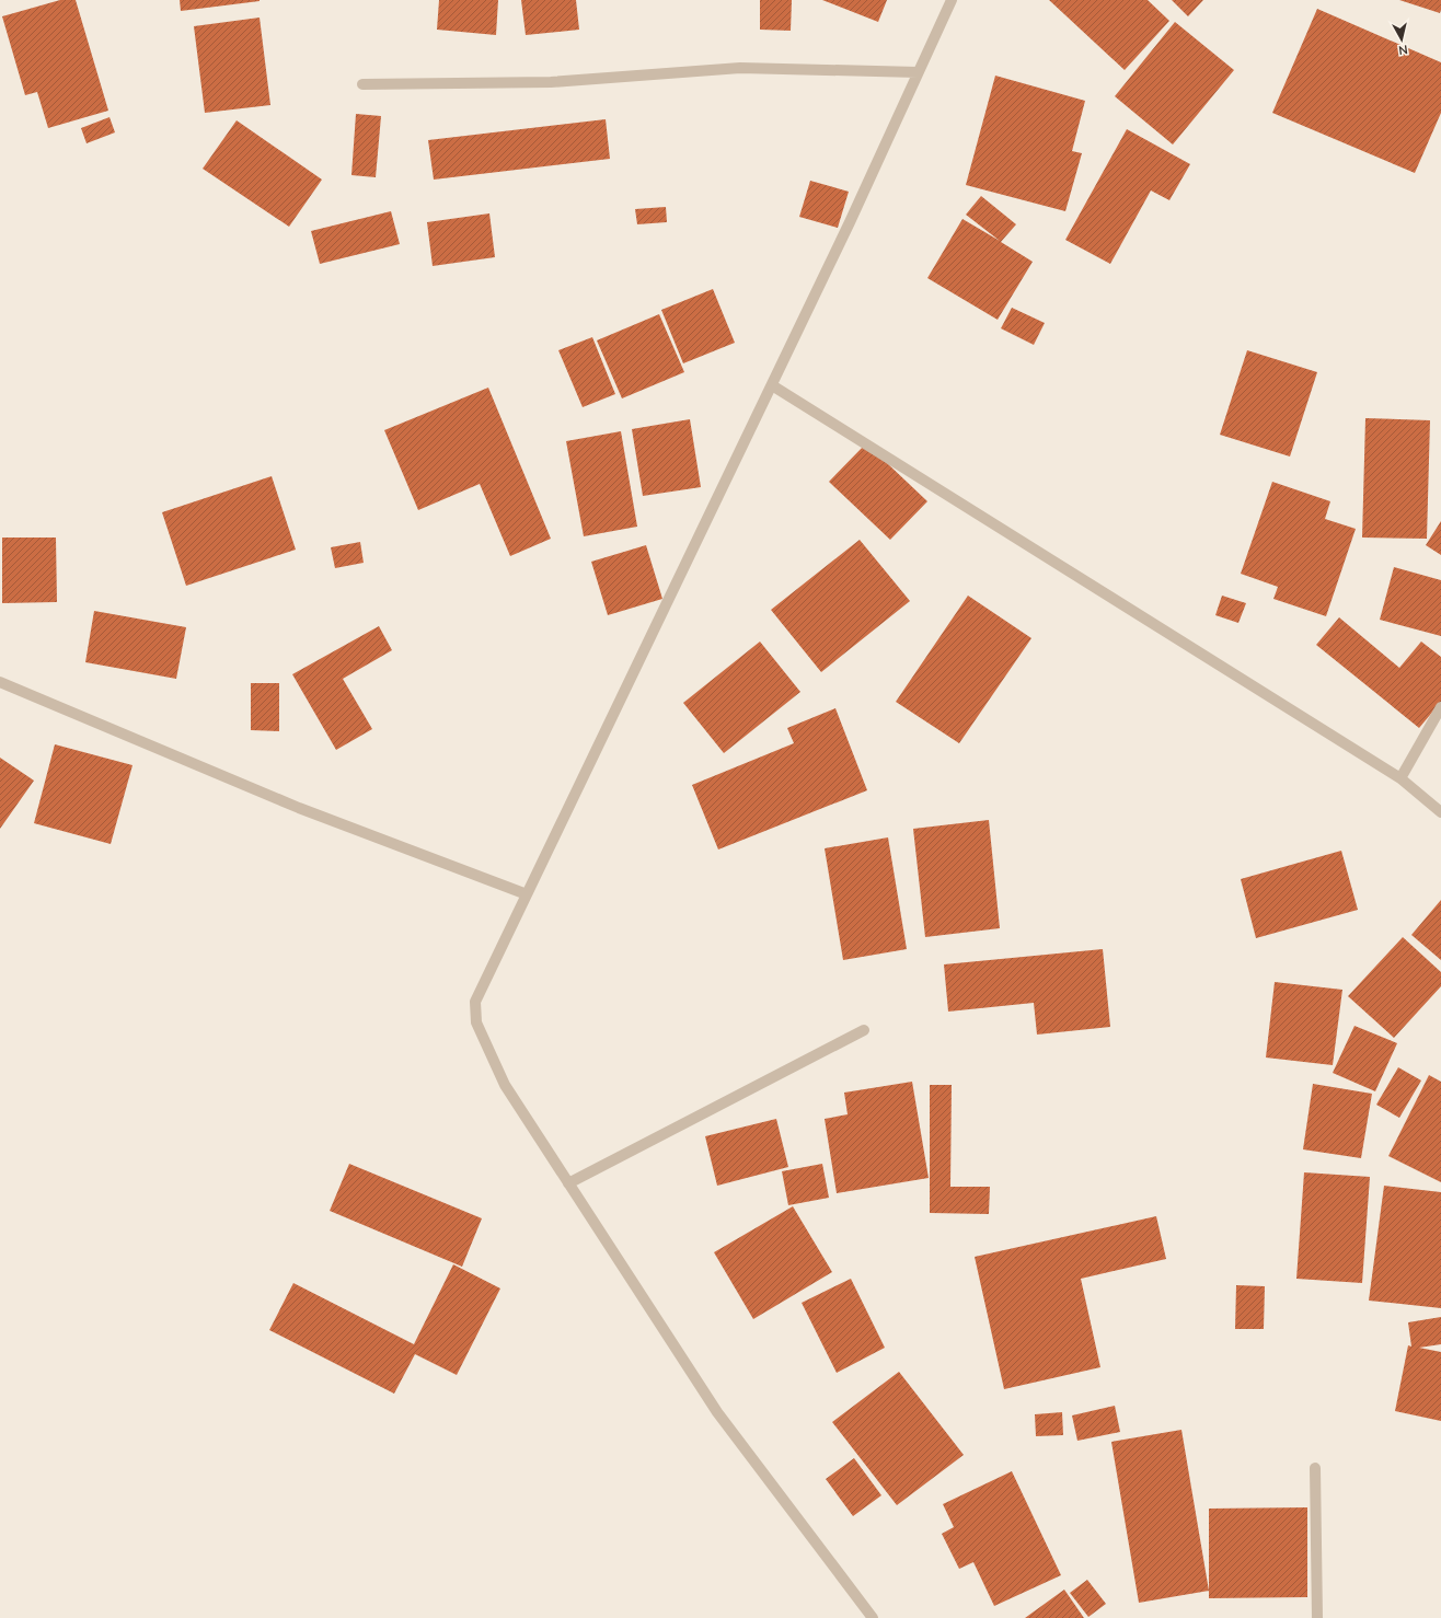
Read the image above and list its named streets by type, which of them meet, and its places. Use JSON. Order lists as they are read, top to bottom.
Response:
{
  "north": "bottom"
}
